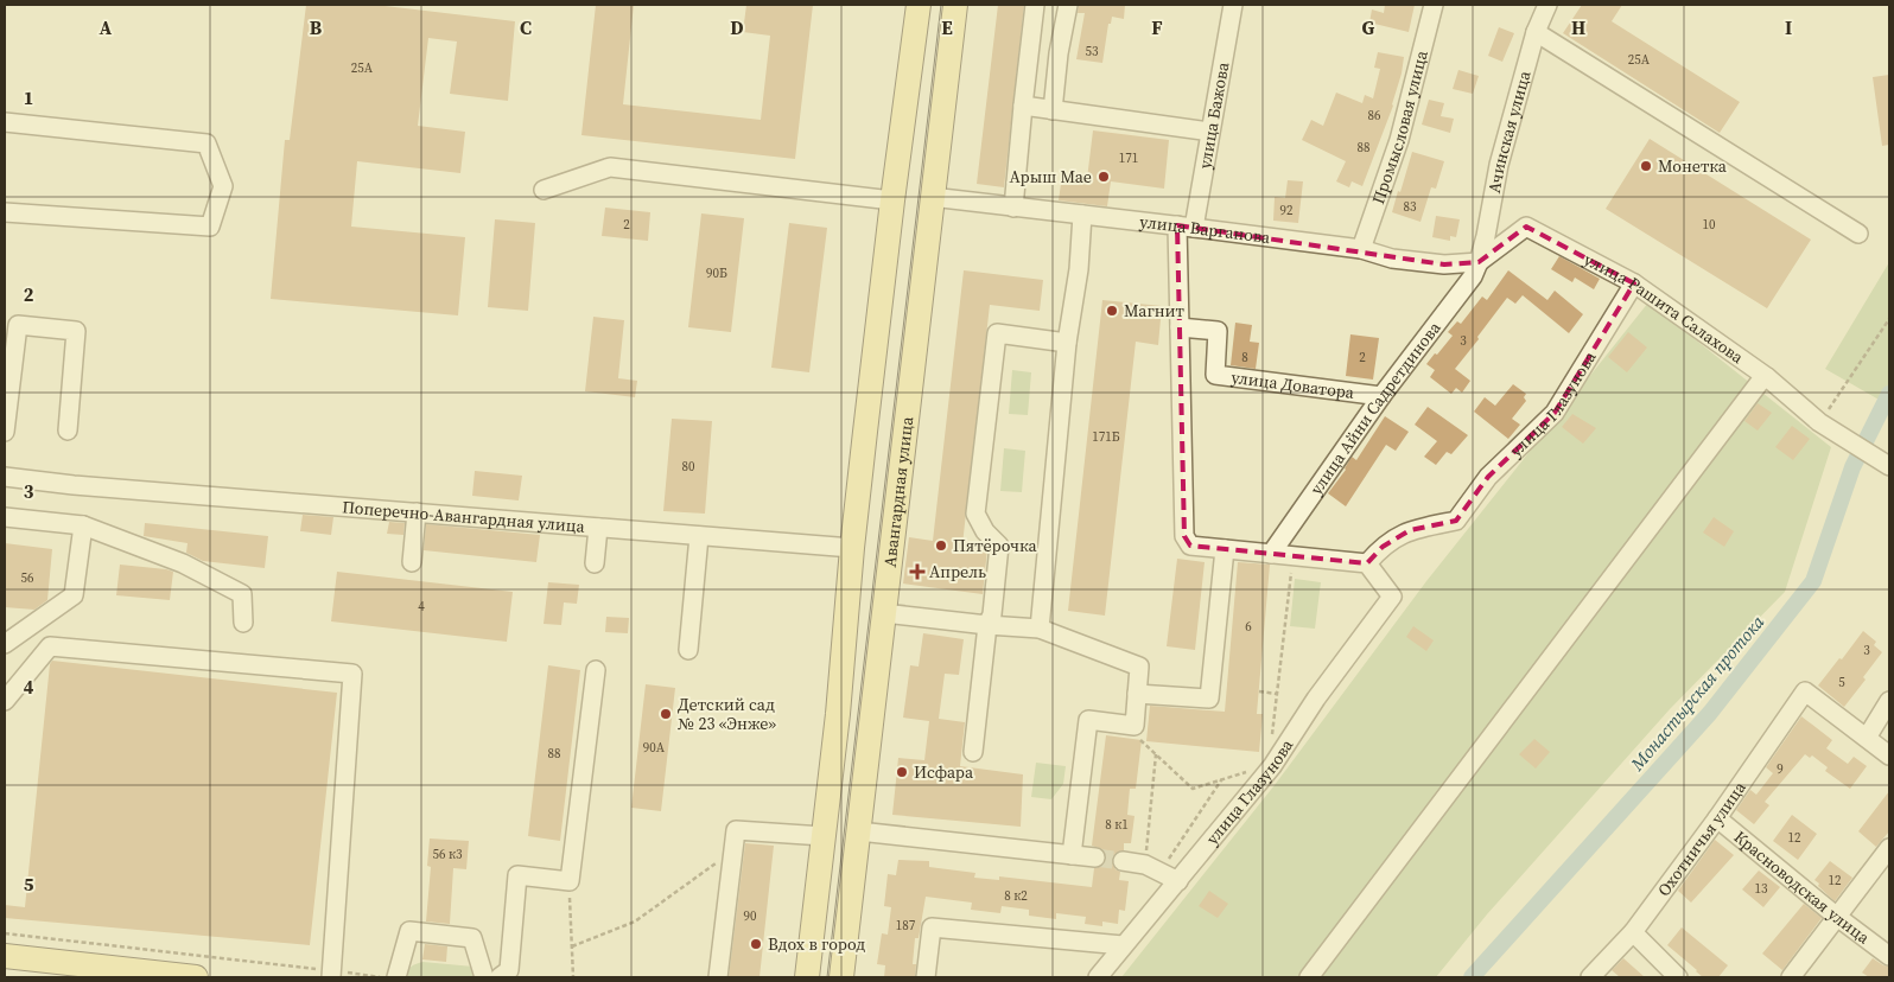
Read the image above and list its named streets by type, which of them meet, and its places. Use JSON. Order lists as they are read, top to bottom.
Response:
{
  "streets": {
    "main road": ["Авангардная улица"],
    "street": [
      "улица Бажова",
      "Промысловая улица",
      "Ачинская улица",
      "улица Варганова",
      "улица Рашита Салахова",
      "улица Доватора",
      "улица Глазунова",
      "улица Айни Садретдинова",
      "Поперечно-Авангардная улица",
      "Охотничья улица",
      "Красноводская улица"
    ]
  },
  "crossings": [
    ["улица Бажова", "улица Варганова"],
    ["улица Бажова", "улица Доватора"],
    ["Промысловая улица", "улица Варганова"],
    ["Ачинская улица", "улица Варганова"],
    ["Ачинская улица", "улица Рашита Салахова"],
    ["Ачинская улица", "улица Айни Садретдинова"],
    ["улица Варганова", "улица Рашита Салахова"],
    ["улица Варганова", "улица Айни Садретдинова"],
    ["улица Варганова", "Авангардная улица"],
    ["улица Рашита Салахова", "улица Глазунова"],
    ["улица Рашита Салахова", "улица Айни Садретдинова"],
    ["улица Доватора", "улица Айни Садретдинова"],
    ["Охотничья улица", "Красноводская улица"]
  ],
  "water": ["Монастырская протока"],
  "places": {
    "other": [
      "Монетка",
      "Арыш Мае",
      "Магнит",
      "Пятёрочка",
      "Детский сад № 23 «Энже»",
      "Исфара",
      "Вдох в город"
    ],
    "health": ["Апрель"]
  },
  "house_numbers": [
    "53",
    "25А",
    "25А",
    "86",
    "88",
    "171",
    "83",
    "92",
    "2",
    "10",
    "90Б",
    "3",
    "8",
    "2",
    "171Б",
    "80",
    "56",
    "4",
    "6",
    "3",
    "5",
    "90А",
    "88",
    "9",
    "8 к1",
    "12",
    "56 к3",
    "12",
    "13",
    "8 к2",
    "90",
    "187"
  ],
  "grid": {
    "columns": [
      "A",
      "B",
      "C",
      "D",
      "E",
      "F",
      "G",
      "H",
      "I"
    ],
    "rows": [
      "1",
      "2",
      "3",
      "4",
      "5"
    ]
  }
}
